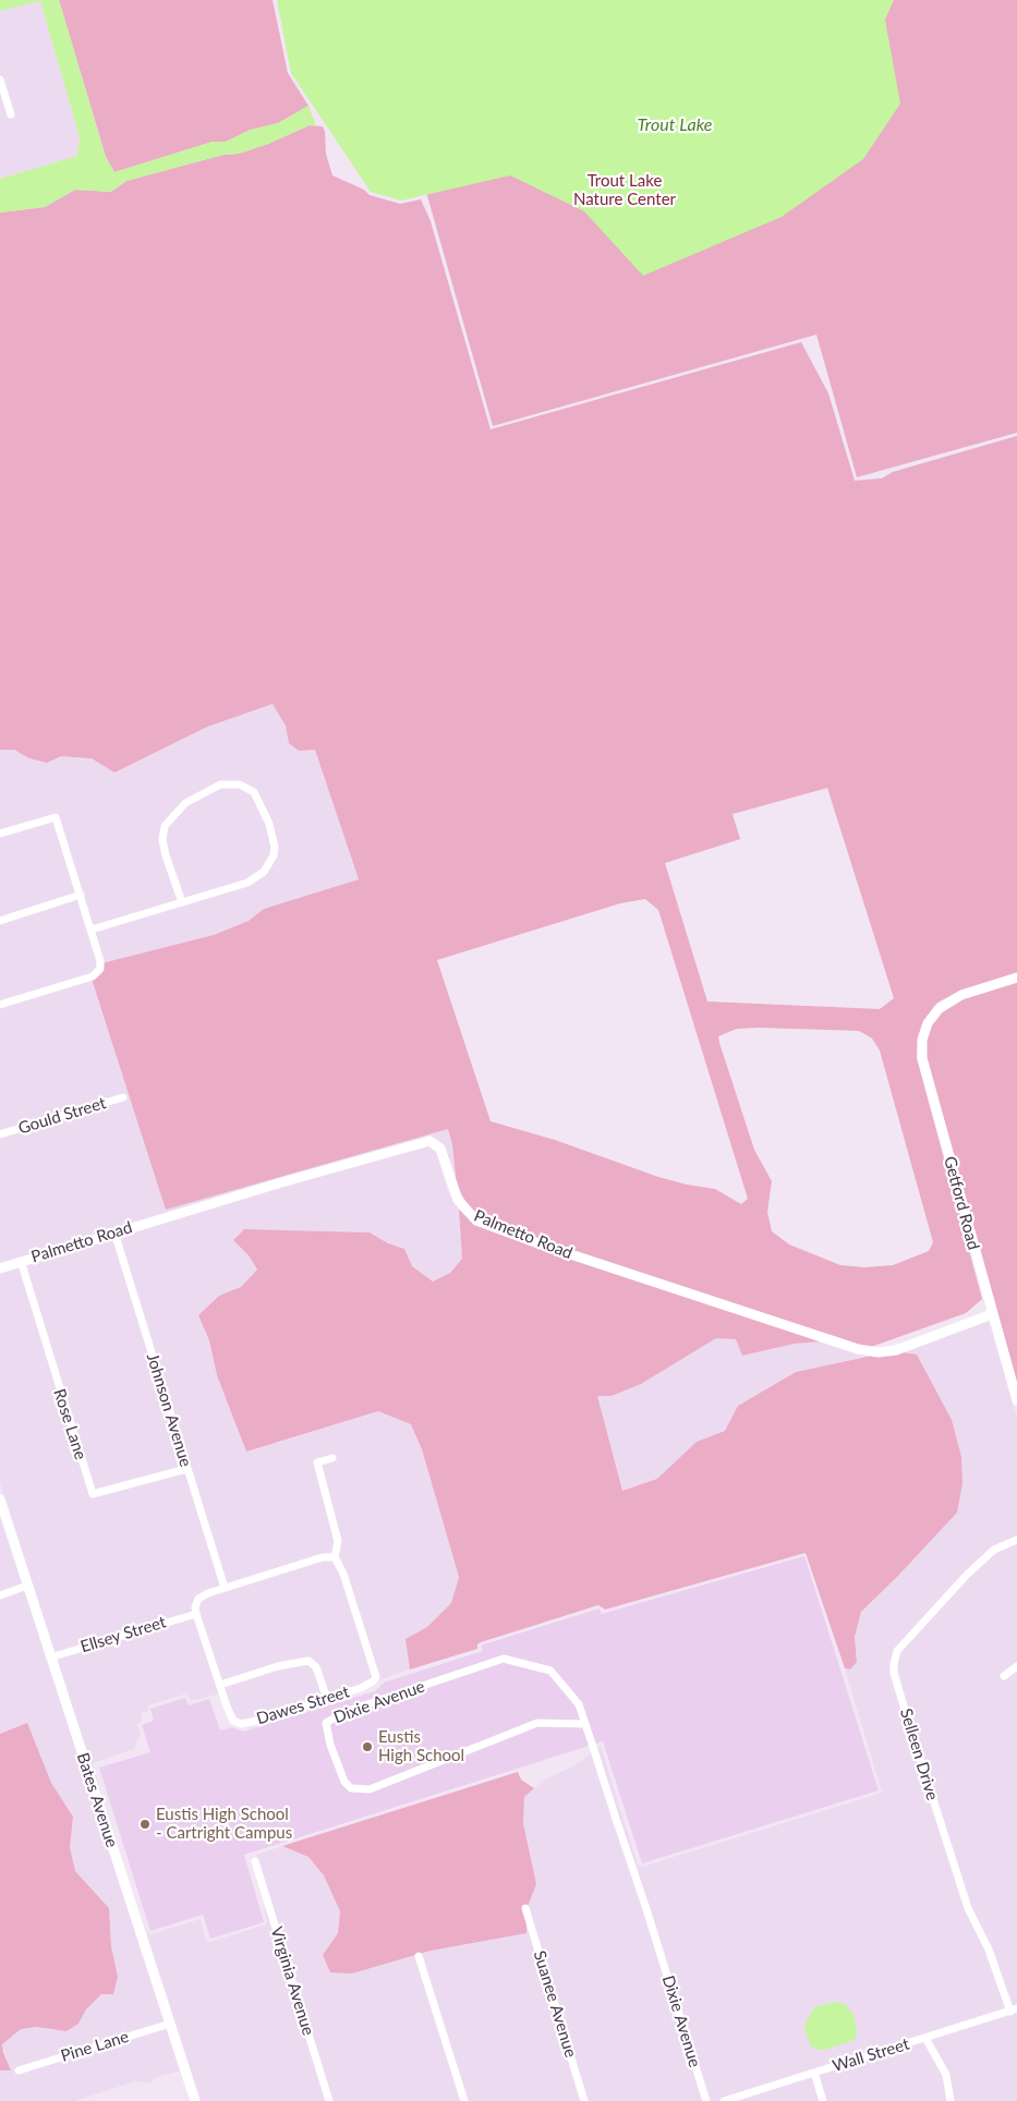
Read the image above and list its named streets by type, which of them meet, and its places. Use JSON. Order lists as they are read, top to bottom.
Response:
{
  "streets": {
    "street": [
      "Gould Street",
      "Getford Road",
      "Palmetto Road",
      "Johnson Avenue",
      "Rose Lane",
      "Ellsey Street",
      "Dixie Avenue",
      "Dawes Street",
      "Selleen Drive",
      "Bates Avenue",
      "Virginia Avenue",
      "Suanee Avenue",
      "Pine Lane",
      "Wall Street"
    ]
  },
  "crossings": [
    ["Getford Road", "Palmetto Road"],
    ["Palmetto Road", "Johnson Avenue"],
    ["Palmetto Road", "Rose Lane"],
    ["Johnson Avenue", "Rose Lane"],
    ["Ellsey Street", "Bates Avenue"],
    ["Selleen Drive", "Wall Street"],
    ["Bates Avenue", "Pine Lane"]
  ],
  "water": ["Trout Lake"],
  "parks": ["Trout Lake Nature Center"],
  "places": ["Eustis High School", "Eustis High School - Cartright Campus"]
}
